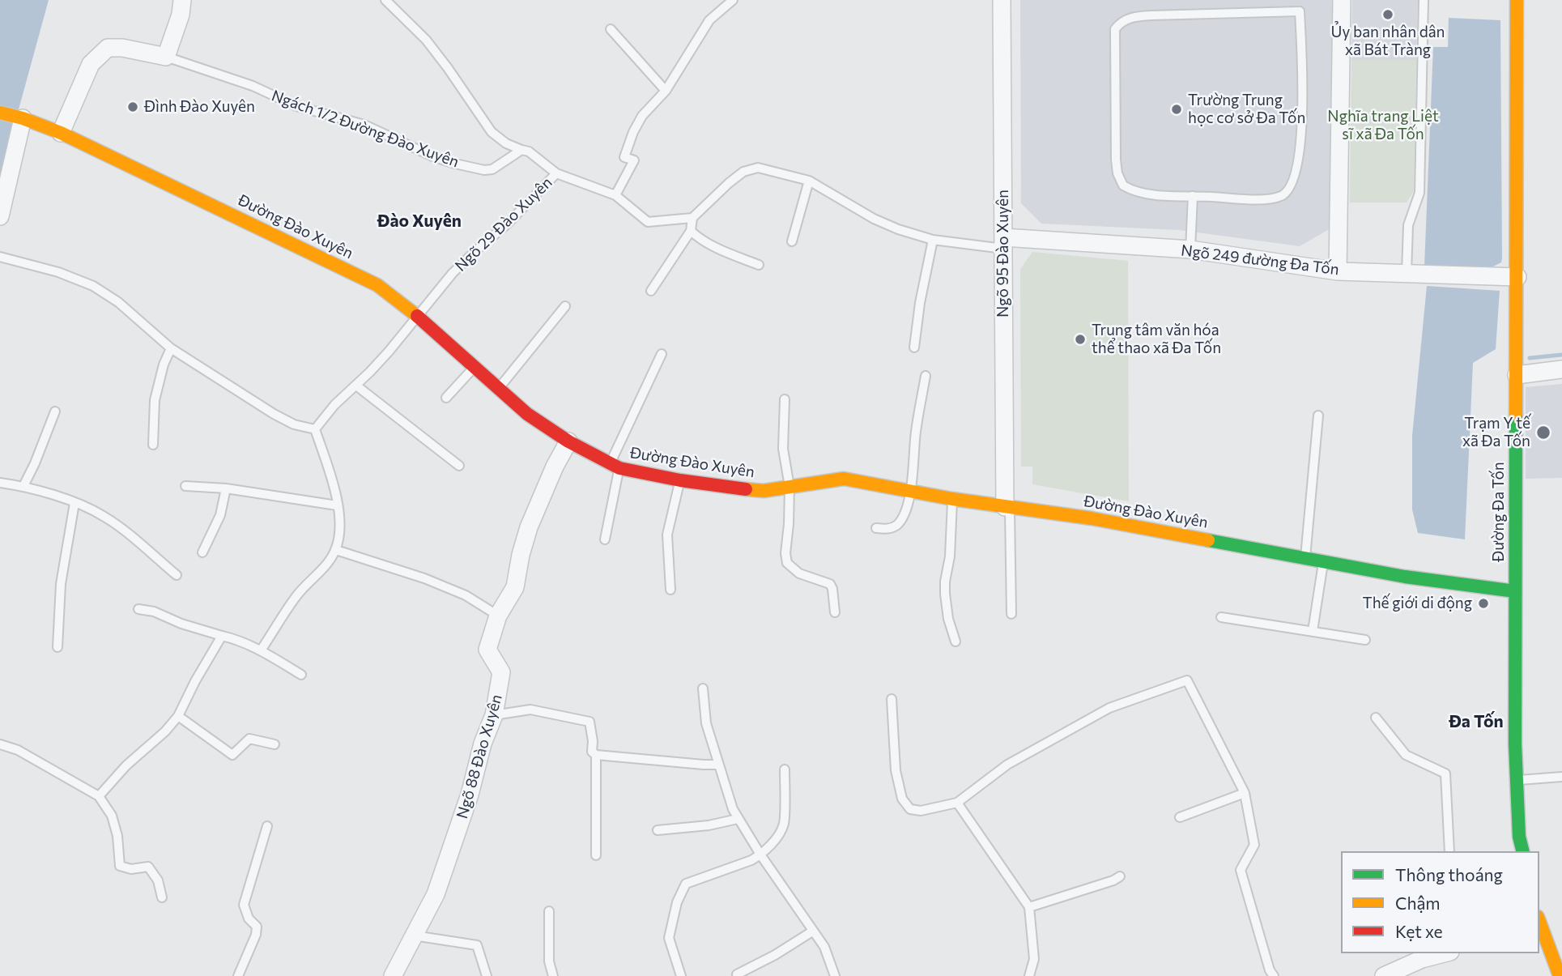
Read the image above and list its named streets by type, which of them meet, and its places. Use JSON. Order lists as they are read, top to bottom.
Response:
{
  "streets": {
    "street": [
      "Đường Đào Xuyên",
      "Ngõ 95 Đào Xuyên",
      "Ngõ 249 đường Đa Tốn",
      "Đường Đa Tốn",
      "Ngõ 88 Đào Xuyên"
    ],
    "lane": ["Ngách 1/2 Đường Đào Xuyên", "Ngõ 29 Đào Xuyên"]
  },
  "crossings": [
    ["Ngõ 29 Đào Xuyên", "Đường Đào Xuyên"],
    ["Đường Đào Xuyên", "Ngõ 95 Đào Xuyên"],
    ["Đường Đào Xuyên", "Đường Đa Tốn"],
    ["Đường Đào Xuyên", "Ngõ 88 Đào Xuyên"],
    ["Ngõ 95 Đào Xuyên", "Ngõ 249 đường Đa Tốn"],
    ["Ngõ 249 đường Đa Tốn", "Đường Đa Tốn"]
  ],
  "districts": ["Đào Xuyên", "Đa Tốn"],
  "parks": ["Nghĩa trang Liệt sĩ xã Đa Tốn"],
  "places": [
    "Ủy ban nhân dân xã Bát Tràng",
    "Đình Đào Xuyên",
    "Trường Trung học cơ sở Đa Tốn",
    "Trung tâm văn hóa thể thao xã Đa Tốn",
    "Trạm Y tế xã Đa Tốn",
    "Thế giới di động"
  ],
  "legend": ["Thông thoáng", "Chậm", "Kẹt xe"]
}
